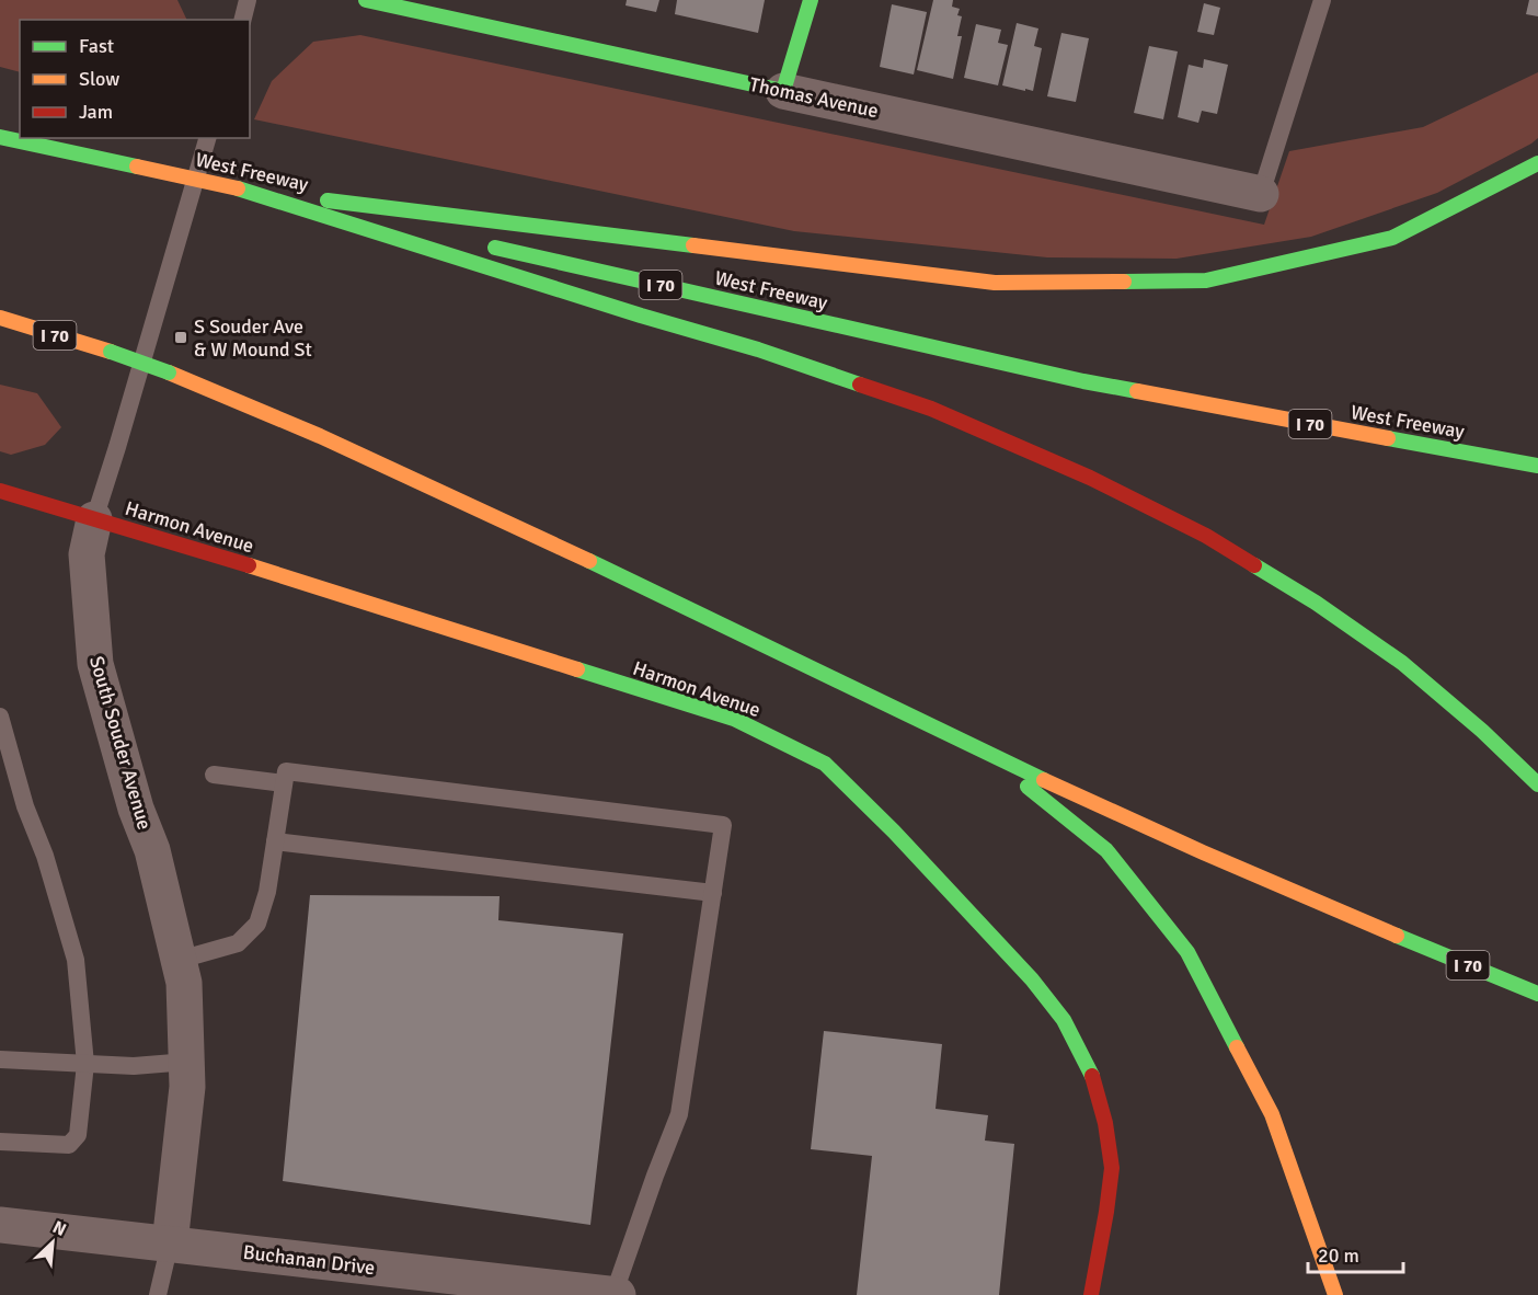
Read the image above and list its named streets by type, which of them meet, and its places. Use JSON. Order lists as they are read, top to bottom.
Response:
{
  "streets": {
    "main road": [
      "Thomas Avenue",
      "West Freeway",
      "I 70",
      "Harmon Avenue"
    ],
    "street": ["South Souder Avenue", "Buchanan Drive"]
  },
  "crossings": [
    ["Harmon Avenue", "South Souder Avenue"],
    ["South Souder Avenue", "Buchanan Drive"]
  ],
  "places": {
    "transit": ["S Souder Ave & W Mound St"]
  },
  "legend": ["Fast", "Slow", "Jam"],
  "scale_bar": "20 m",
  "north": "top right"
}
